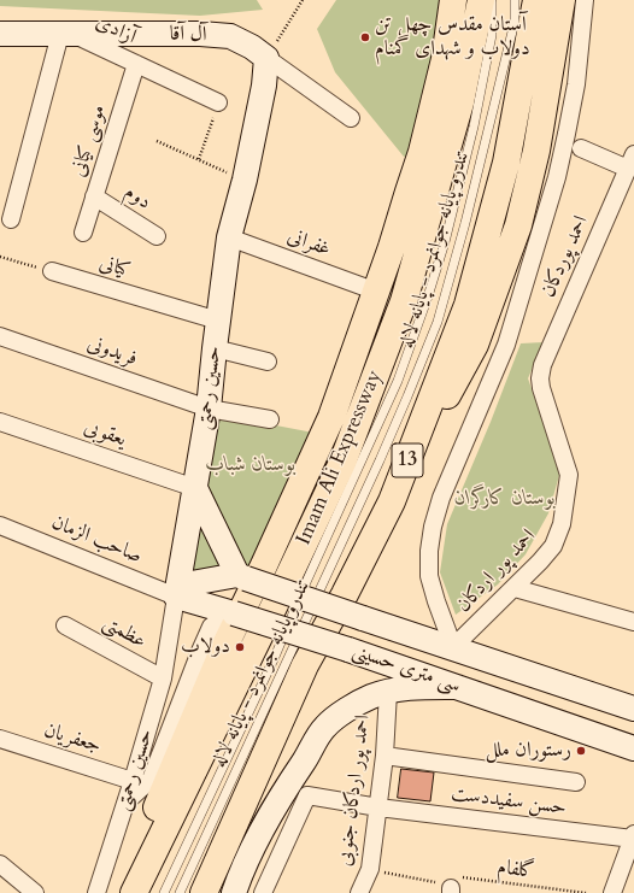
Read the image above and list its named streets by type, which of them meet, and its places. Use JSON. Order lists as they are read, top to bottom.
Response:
{
  "streets": {
    "highway": ["Imam Ali Expressway", "13"],
    "main road": ["آل آقا", "حسین رحمتی", "سی متری حسینی"],
    "street": [
      "آزادی",
      "موسی کیانی",
      "دوم",
      "غفرانی",
      "احمد پوردکان",
      "کیانی",
      "فریدونی",
      "یعقوبی",
      "صاحب الزمان",
      "احمد پور اردکان",
      "عظمتی",
      "جعفریان",
      "احمد پور اردکان جنوبی",
      "حسن سفیددست"
    ],
    "lane": ["تندرو پایانه جوانمرد - پایانه لاله"],
    "path": ["گلفام"]
  },
  "crossings": [
    ["آزادی", "آل آقا"],
    ["آزادی", "موسی کیانی"],
    ["آل آقا", "حسین رحمتی"],
    ["موسی کیانی", "دوم"],
    ["غفرانی", "حسین رحمتی"],
    ["احمد پوردکان", "احمد پور اردکان"],
    ["کیانی", "حسین رحمتی"],
    ["فریدونی", "حسین رحمتی"],
    ["حسین رحمتی", "یعقوبی"],
    ["حسین رحمتی", "صاحب الزمان"],
    ["حسین رحمتی", "عظمتی"],
    ["حسین رحمتی", "سی متری حسینی"],
    ["حسین رحمتی", "جعفریان"],
    ["صاحب الزمان", "سی متری حسینی"],
    ["احمد پور اردکان", "سی متری حسینی"],
    ["احمد پور اردکان جنوبی", "حسن سفیددست"]
  ],
  "parks": ["بوستان شباب", "بوستان کارگران"],
  "places": ["آستان مقدس چهل تن دولاب و شهدای گمنام", "دولاب", "رستوران ملل"]
}
